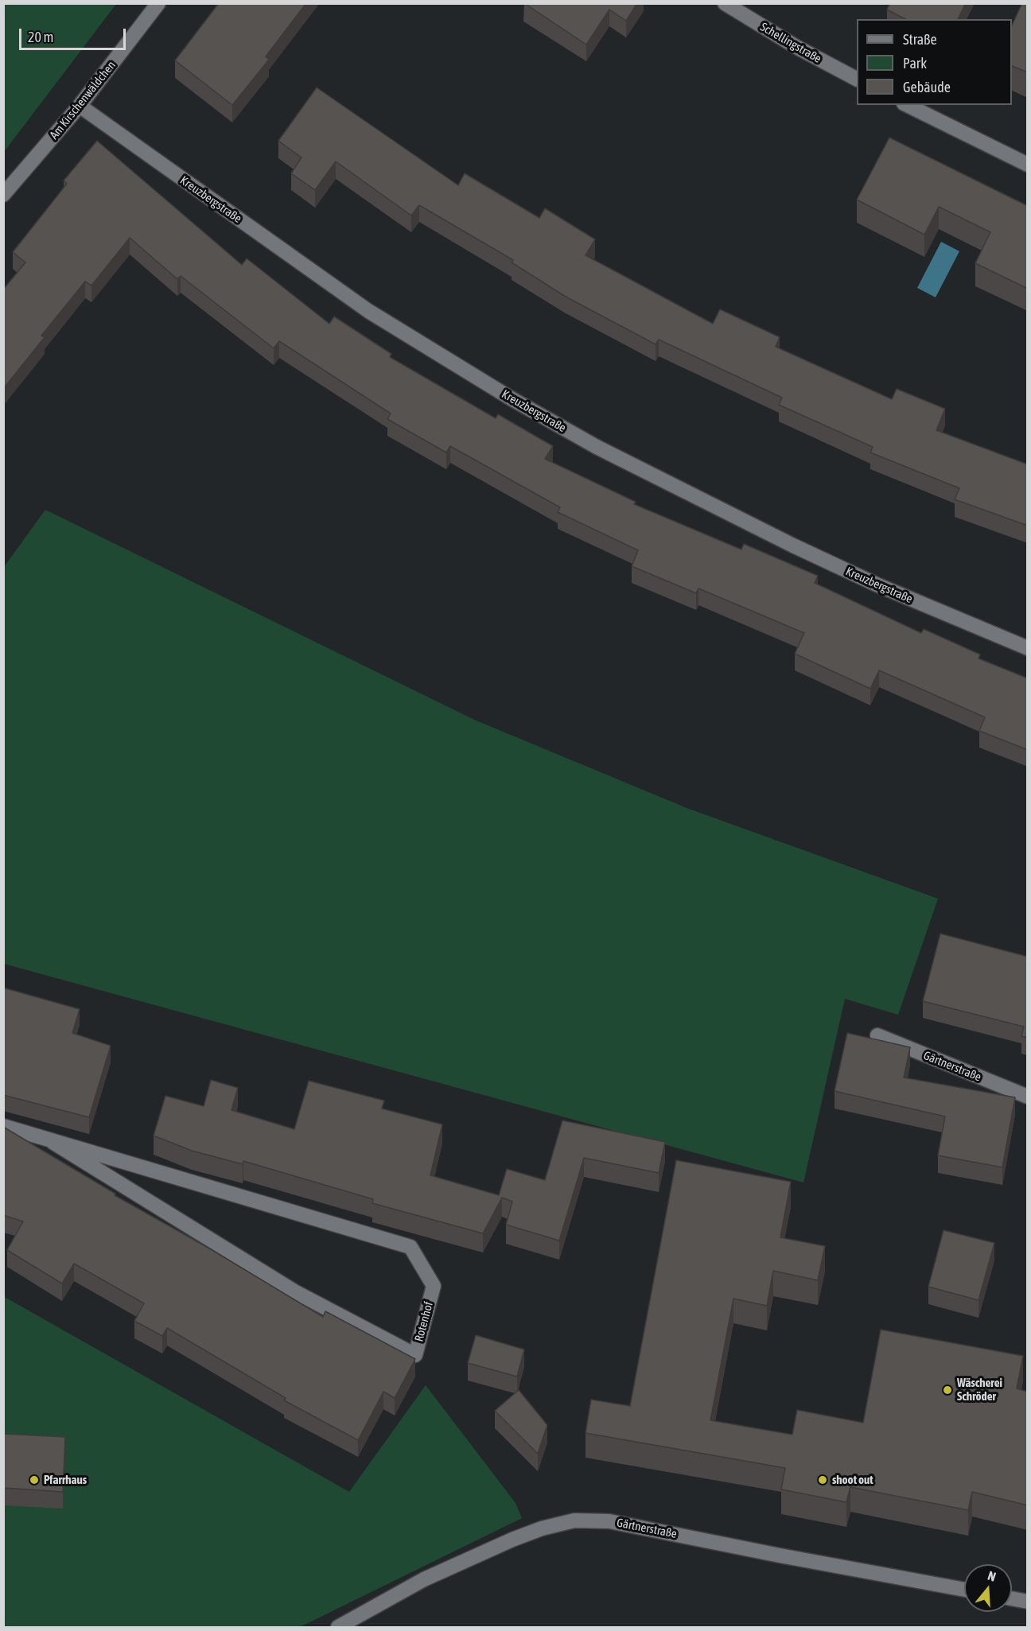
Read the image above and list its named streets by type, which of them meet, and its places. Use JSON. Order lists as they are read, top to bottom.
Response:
{
  "streets": {
    "street": [
      "Schellingstraße",
      "Am Kirschenwäldchen",
      "Kreuzbergstraße",
      "Gärtnerstraße",
      "Rotenhof"
    ]
  },
  "crossings": [
    ["Am Kirschenwäldchen", "Kreuzbergstraße"]
  ],
  "places": ["Wäscherei Schröder", "Pfarrhaus", "shoot out"],
  "legend": ["Straße", "Park", "Gebäude"],
  "scale_bar": "20 m",
  "north": "top"
}
